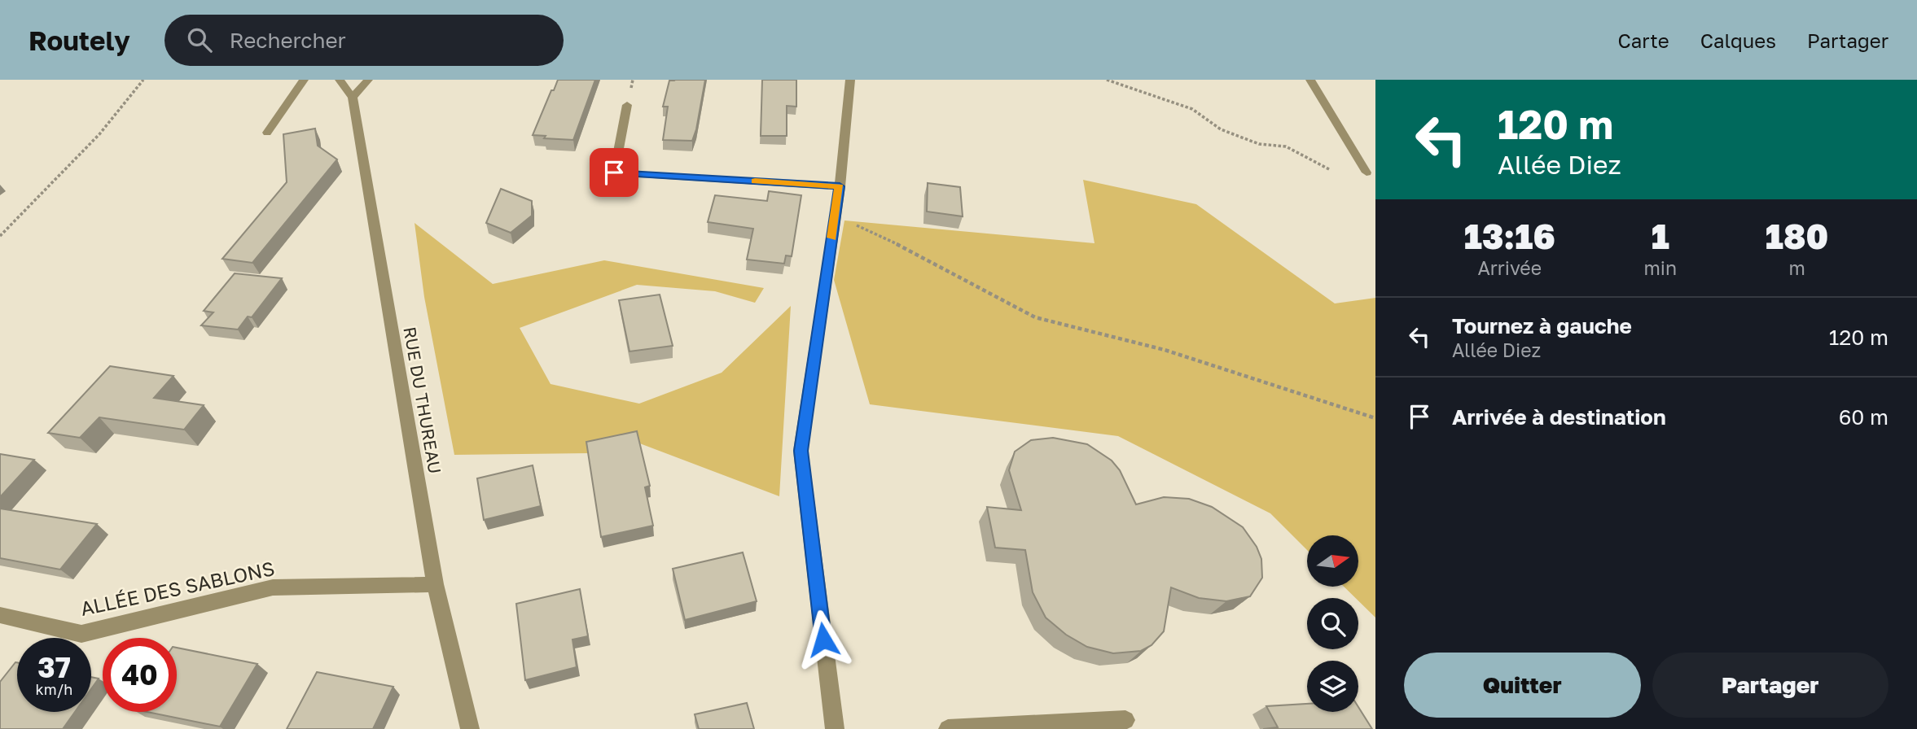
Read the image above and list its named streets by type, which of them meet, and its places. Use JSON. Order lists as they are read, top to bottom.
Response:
{
  "streets": {
    "street": ["RUE DU THUREAU", "ALLÉE DES SABLONS"]
  },
  "crossings": [
    ["RUE DU THUREAU", "ALLÉE DES SABLONS"]
  ],
  "north": "right",
  "page": {
    "header": "Routely",
    "search": "Rechercher",
    "nav": ["Carte", "Calques", "Partager"],
    "turn": ["120 m", "Allée Diez"],
    "eta": [
      "13:16",
      "Arrivée",
      "1",
      "min",
      "180",
      "m"
    ],
    "list": [
      {
        "name": "Tournez à gauche",
        "note": "Allée Diez",
        "value": "120 m"
      },
      {
        "name": "Arrivée à destination",
        "value": "60 m"
      }
    ],
    "speed": "37 km/h",
    "limit": "40",
    "buttons": ["Quitter", "Partager"]
  }
}
